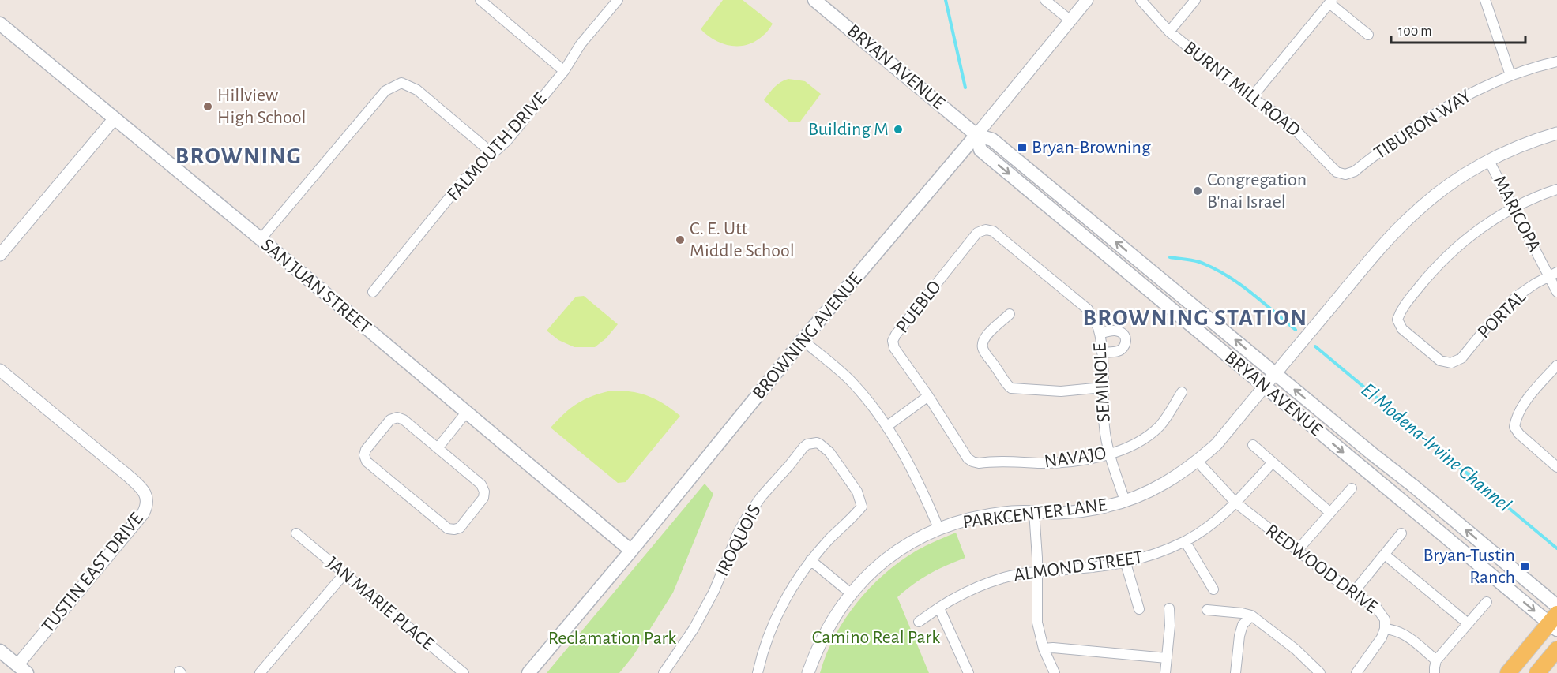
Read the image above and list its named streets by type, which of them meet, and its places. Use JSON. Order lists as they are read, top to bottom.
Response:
{
  "streets": {
    "main road": ["BRYAN AVENUE", "SAN JUAN STREET", "BROWNING AVENUE"],
    "street": [
      "BURNT MILL ROAD",
      "TIBURON WAY",
      "FALMOUTH DRIVE",
      "MARICOPA",
      "PUEBLO",
      "PORTAL",
      "SEMINOLE",
      "NAVAJO",
      "PARKCENTER LANE",
      "IROQUOIS",
      "ALMOND STREET",
      "REDWOOD DRIVE",
      "TUSTIN EAST DRIVE",
      "JAN MARIE PLACE"
    ]
  },
  "crossings": [
    ["BRYAN AVENUE", "BROWNING AVENUE"],
    ["BRYAN AVENUE", "PARKCENTER LANE"],
    ["BURNT MILL ROAD", "TIBURON WAY"],
    ["MARICOPA", "PORTAL"],
    ["MARICOPA", "PARKCENTER LANE"],
    ["SAN JUAN STREET", "BROWNING AVENUE"],
    ["PUEBLO", "SEMINOLE"],
    ["PUEBLO", "NAVAJO"],
    ["SEMINOLE", "NAVAJO"],
    ["SEMINOLE", "PARKCENTER LANE"],
    ["PARKCENTER LANE", "REDWOOD DRIVE"],
    ["ALMOND STREET", "REDWOOD DRIVE"]
  ],
  "districts": ["BROWNING", "BROWNING STATION"],
  "water": ["El Modena-Irvine Channel"],
  "parks": ["Camino Real Park", "Reclamation Park"],
  "places": {
    "other": [
      "Hillview High School",
      "Building M",
      "Congregation B'nai Israel",
      "C. E. Utt Middle School"
    ],
    "transit": ["Bryan-Browning", "Bryan-Tustin Ranch"]
  },
  "scale_bar": "100 m"
}
